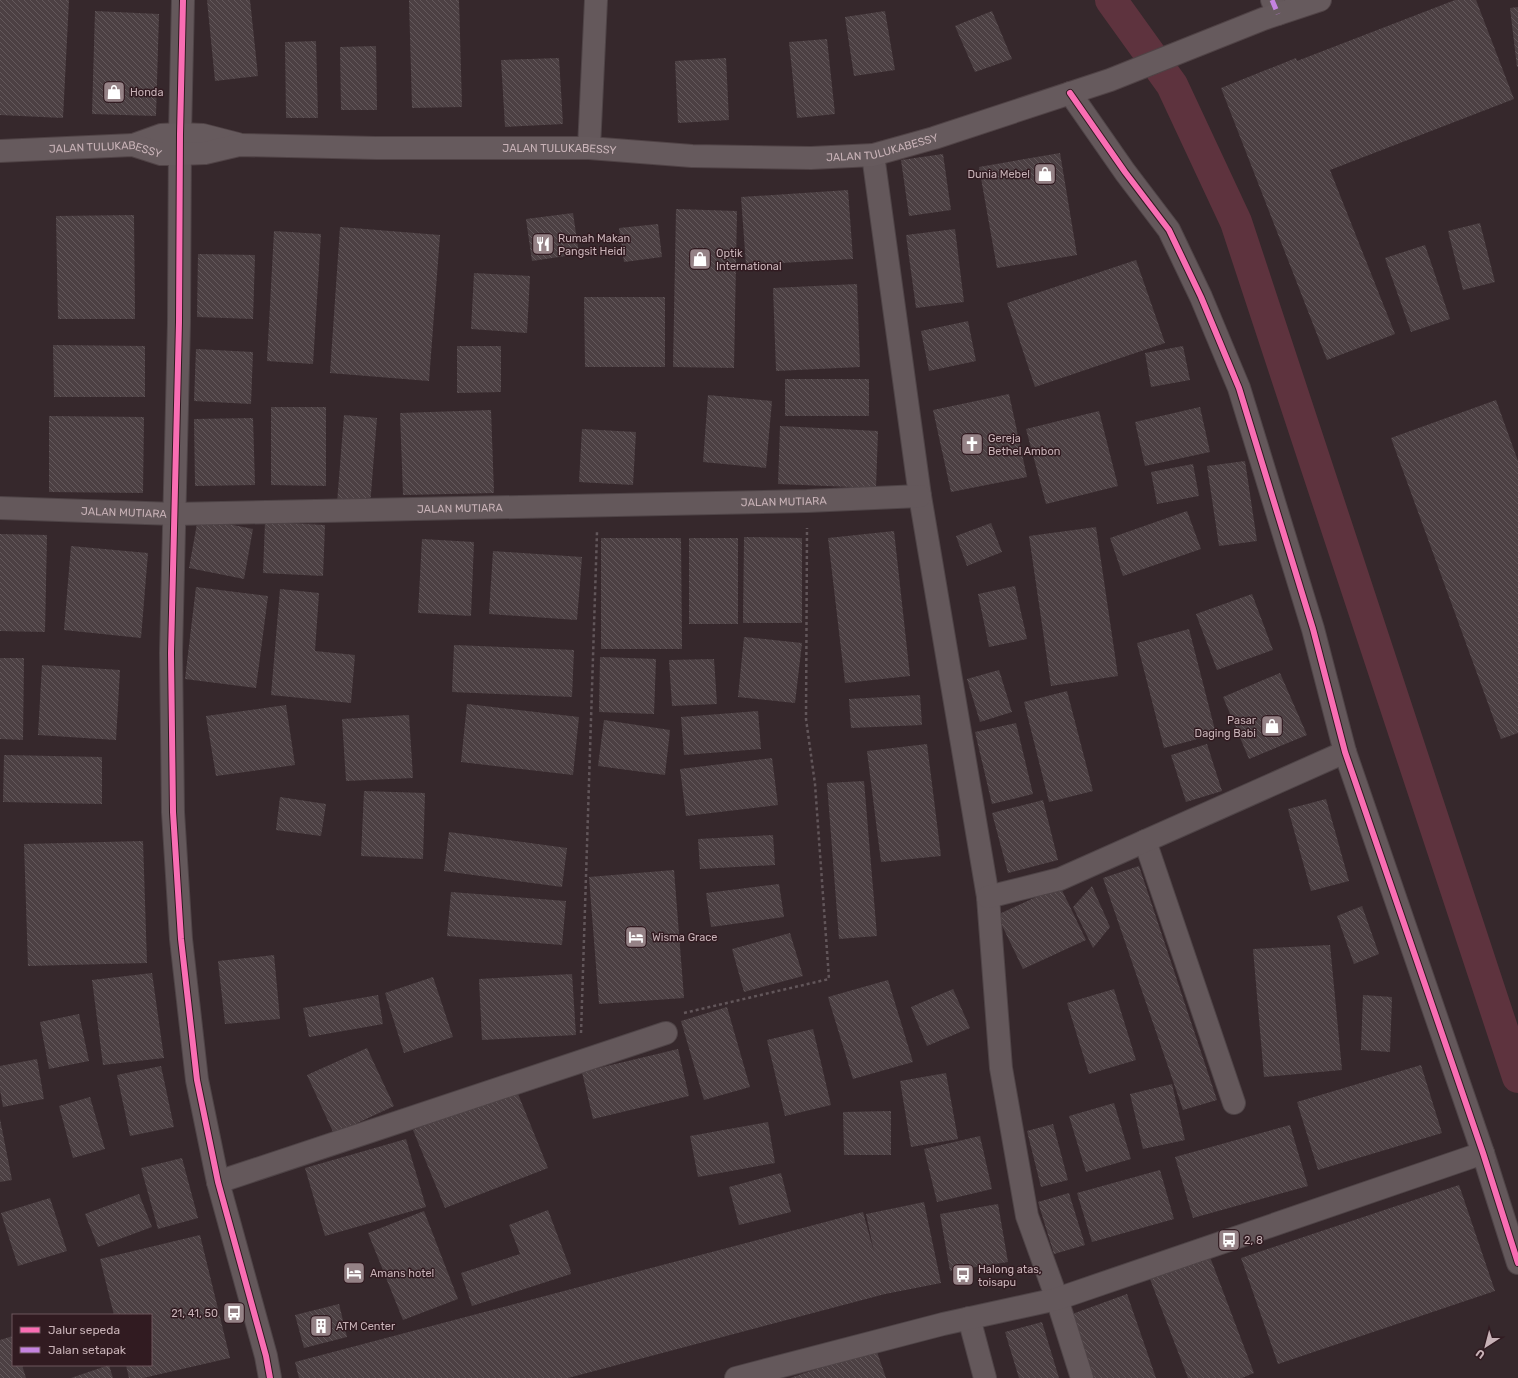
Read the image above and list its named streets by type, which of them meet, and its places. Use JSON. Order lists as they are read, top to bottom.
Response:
{
  "streets": {
    "main road": ["JALAN TULUKABESSY"],
    "street": ["JALAN MUTIARA"]
  },
  "places": {
    "shop": [
      "Honda",
      "Dunia Mebel",
      "Optik International",
      "Pasar Daging Babi"
    ],
    "restaurant": ["Rumah Makan Pangsit Heidi"],
    "church": ["Gereja Bethel Ambon"],
    "hotel": ["Wisma Grace", "Amans hotel"],
    "bus stop": ["2, 8", "Halong atas, toisapu", "21, 41, 50"],
    "building": ["ATM Center"]
  },
  "legend": ["Jalur sepeda", "Jalan setapak"],
  "north": "bottom left"
}
